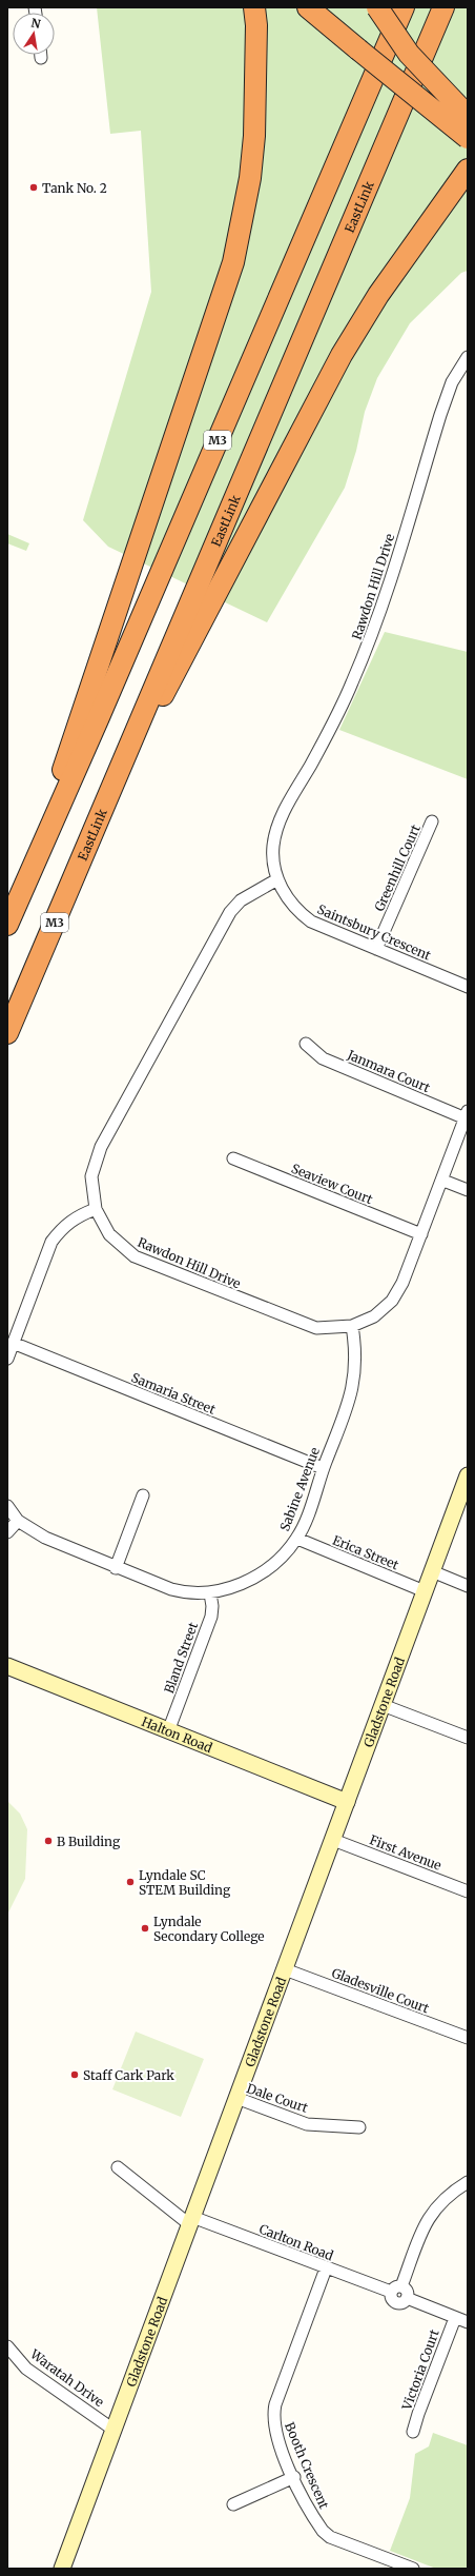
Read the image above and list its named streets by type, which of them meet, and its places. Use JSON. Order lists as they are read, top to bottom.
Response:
{
  "streets": {
    "highway": ["EastLink", "M3"],
    "main road": ["Gladstone Road", "Halton Road"],
    "street": [
      "Rawdon Hill Drive",
      "Greenhill Court",
      "Saintsbury Crescent",
      "Janmara Court",
      "Seaview Court",
      "Samaria Street",
      "Sabine Avenue",
      "Erica Street",
      "Bland Street",
      "First Avenue",
      "Gladesville Court",
      "Dale Court",
      "Carlton Road",
      "Victoria Court",
      "Waratah Drive",
      "Booth Crescent"
    ]
  },
  "crossings": [
    ["Rawdon Hill Drive", "Saintsbury Crescent"],
    ["Rawdon Hill Drive", "Janmara Court"],
    ["Rawdon Hill Drive", "Seaview Court"],
    ["Rawdon Hill Drive", "Sabine Avenue"],
    ["Greenhill Court", "Saintsbury Crescent"],
    ["Samaria Street", "Sabine Avenue"],
    ["Sabine Avenue", "Erica Street"],
    ["Sabine Avenue", "Bland Street"],
    ["Erica Street", "Gladstone Road"],
    ["Bland Street", "Halton Road"],
    ["Gladstone Road", "Halton Road"],
    ["Gladstone Road", "First Avenue"],
    ["Gladstone Road", "Gladesville Court"],
    ["Gladstone Road", "Dale Court"],
    ["Gladstone Road", "Carlton Road"],
    ["Gladstone Road", "Waratah Drive"],
    ["Carlton Road", "Booth Crescent"]
  ],
  "places": [
    "Tank No. 2",
    "B Building",
    "Lyndale SC STEM Building",
    "Lyndale Secondary College",
    "Staff Cark Park"
  ],
  "north": "top"
}
